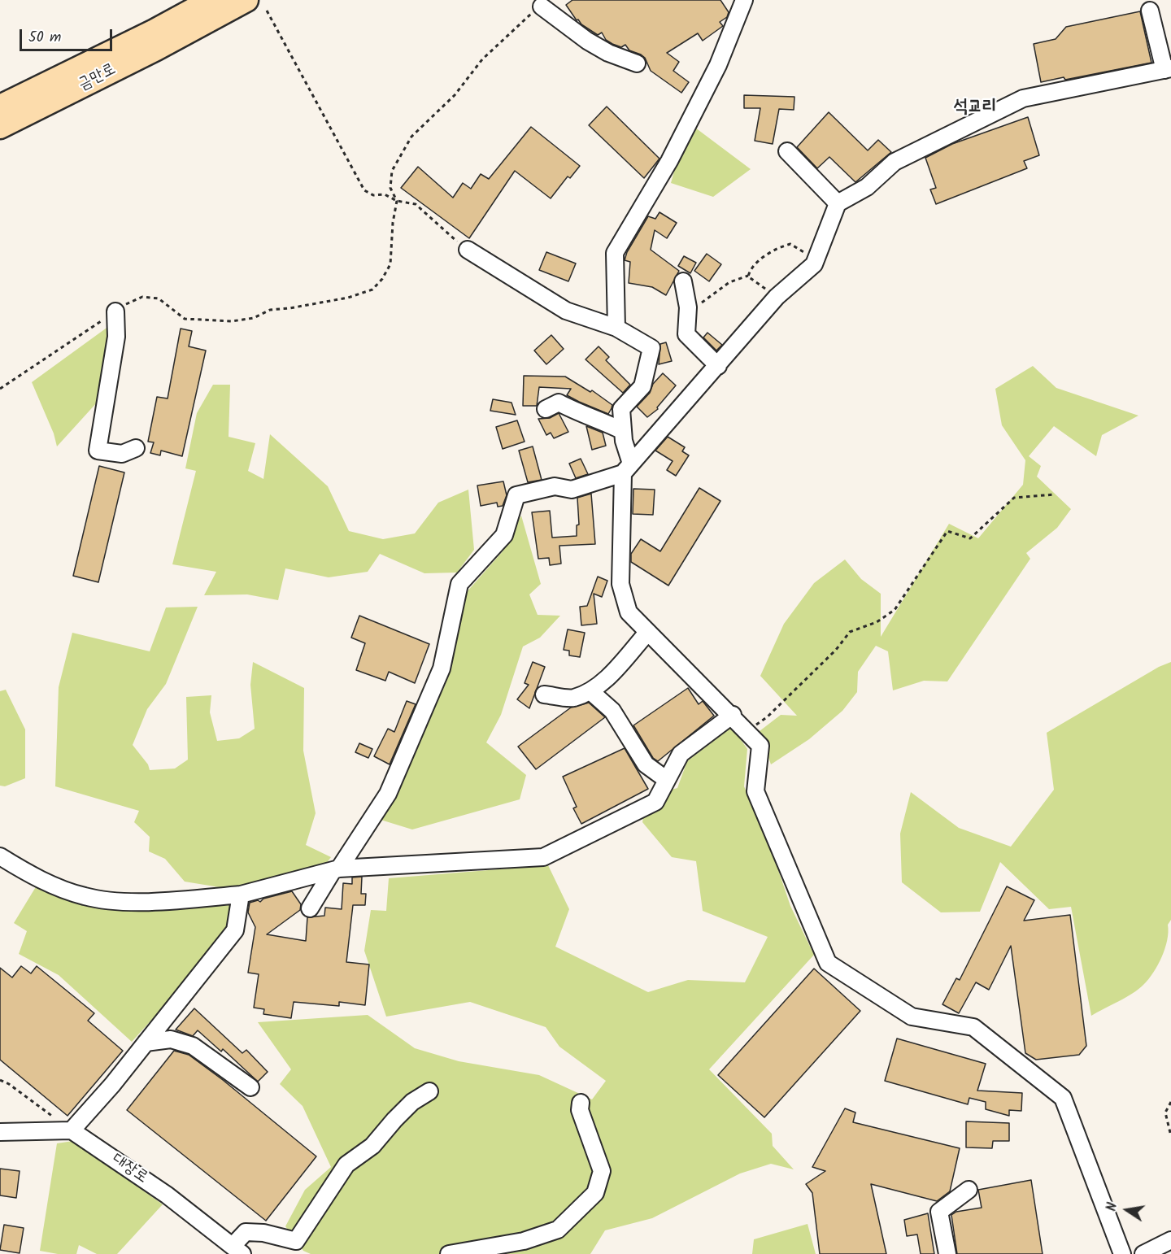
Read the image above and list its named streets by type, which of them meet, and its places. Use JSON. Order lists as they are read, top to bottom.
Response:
{
  "streets": {
    "highway": ["금만로"],
    "street": ["대장로"]
  },
  "districts": ["석교리"],
  "scale_bar": "50 m",
  "north": "left"
}
